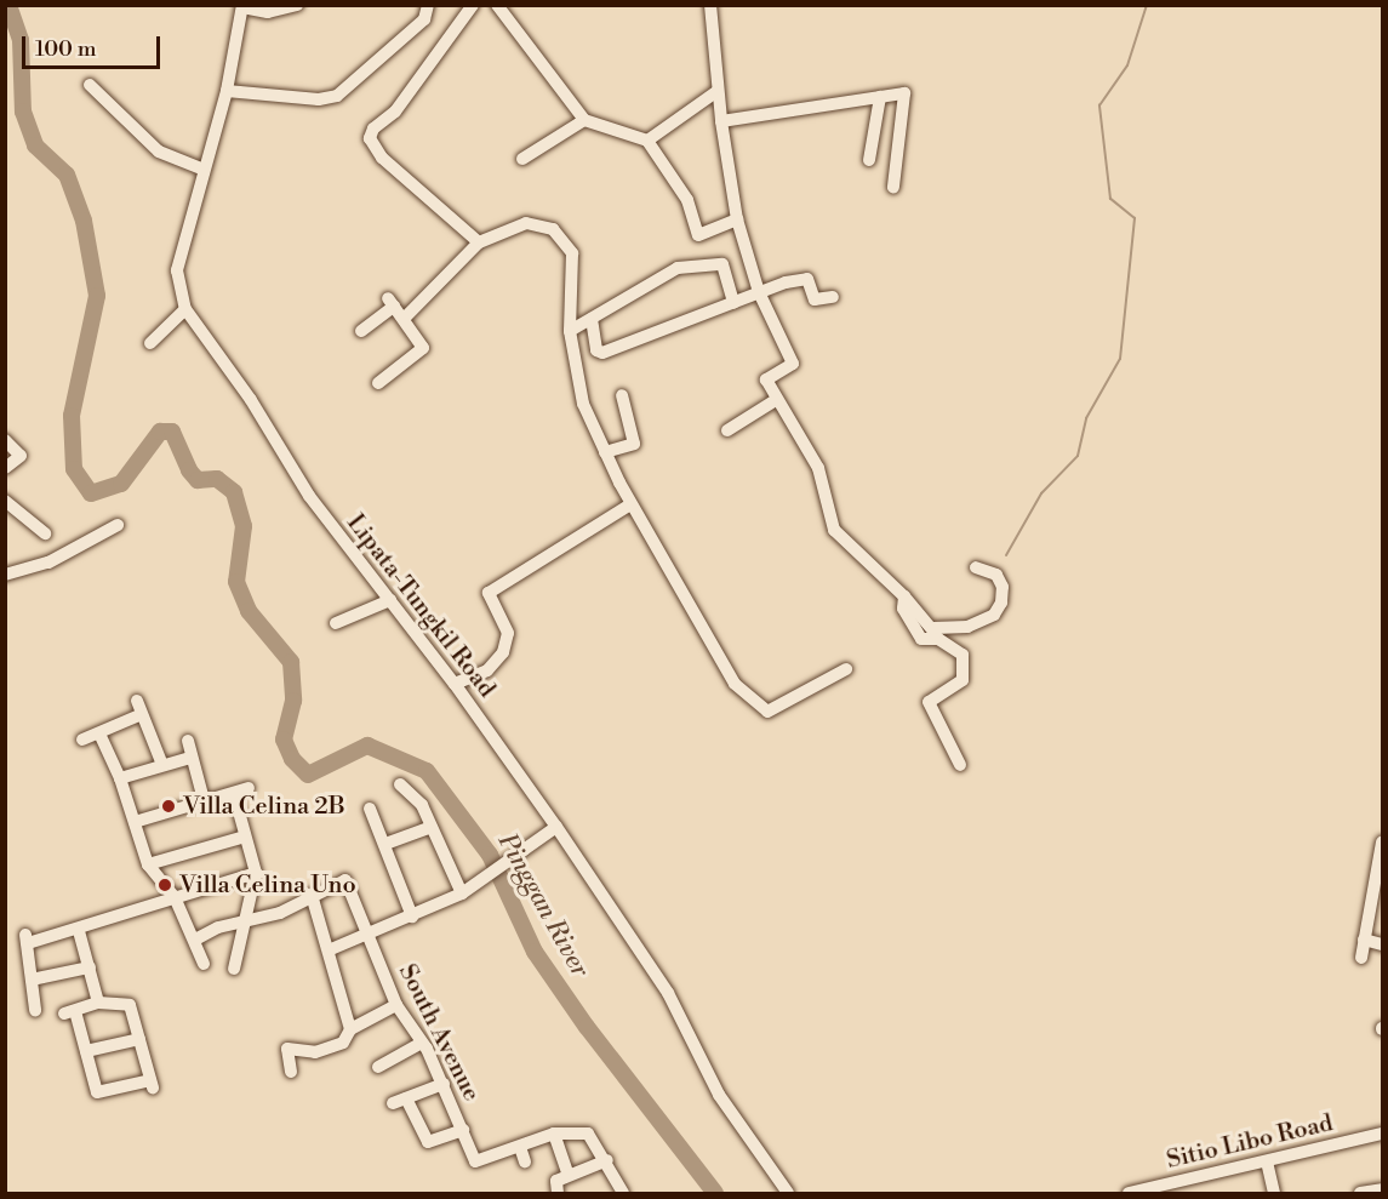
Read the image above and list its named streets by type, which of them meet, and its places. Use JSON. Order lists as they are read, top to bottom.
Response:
{
  "streets": {
    "street": ["Lipata-Tungkil Road", "South Avenue", "Sitio Libo Road"]
  },
  "water": ["Pinggan River"],
  "places": ["Villa Celina 2B", "Villa Celina Uno"],
  "scale_bar": "100 m"
}
